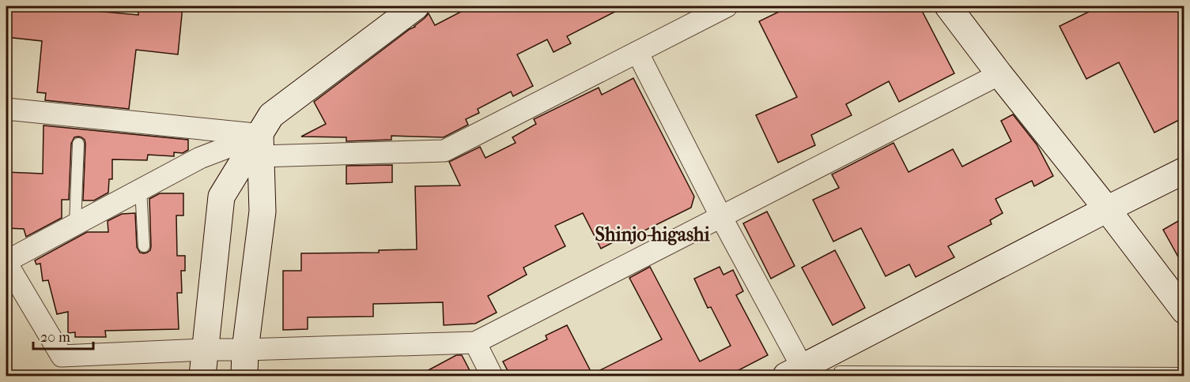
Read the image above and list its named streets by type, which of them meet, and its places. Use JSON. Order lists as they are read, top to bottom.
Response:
{
  "districts": ["Shinjo-higashi"],
  "scale_bar": "20 m"
}
